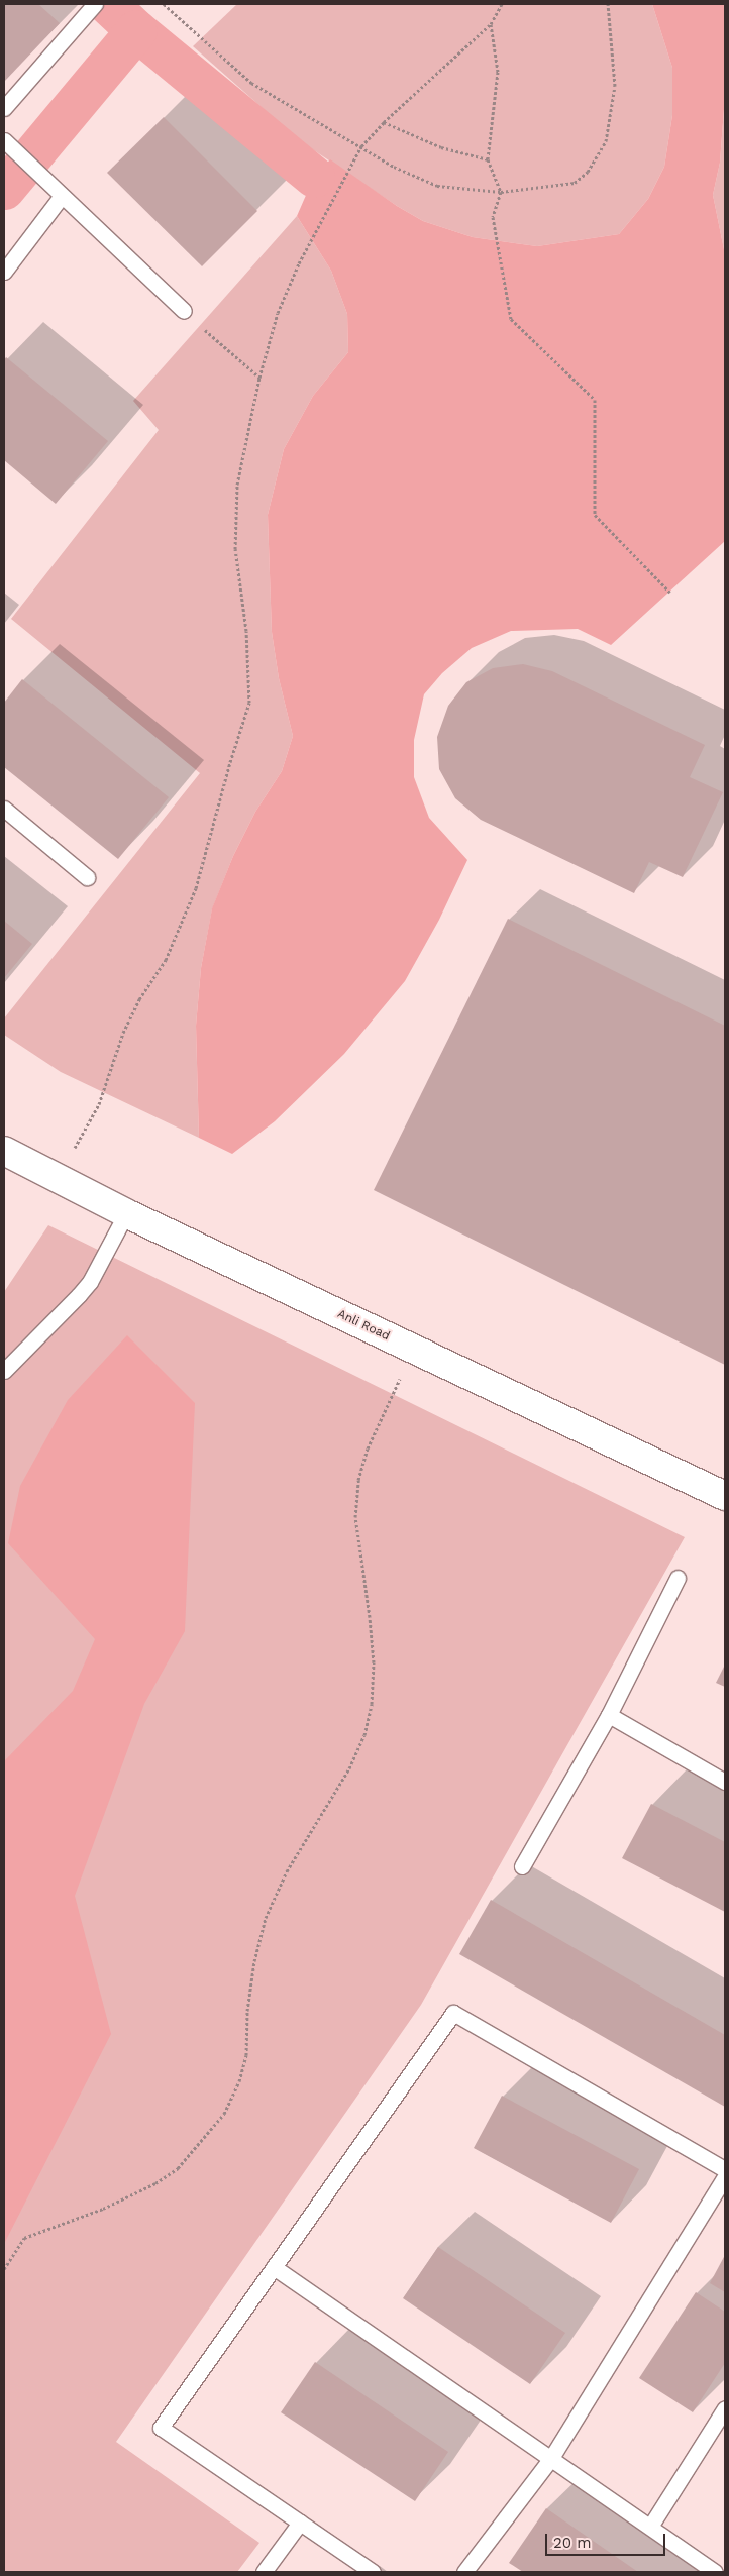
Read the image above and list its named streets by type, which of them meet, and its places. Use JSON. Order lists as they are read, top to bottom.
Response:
{
  "streets": {
    "street": ["Anli Road"]
  },
  "scale_bar": "20 m"
}
